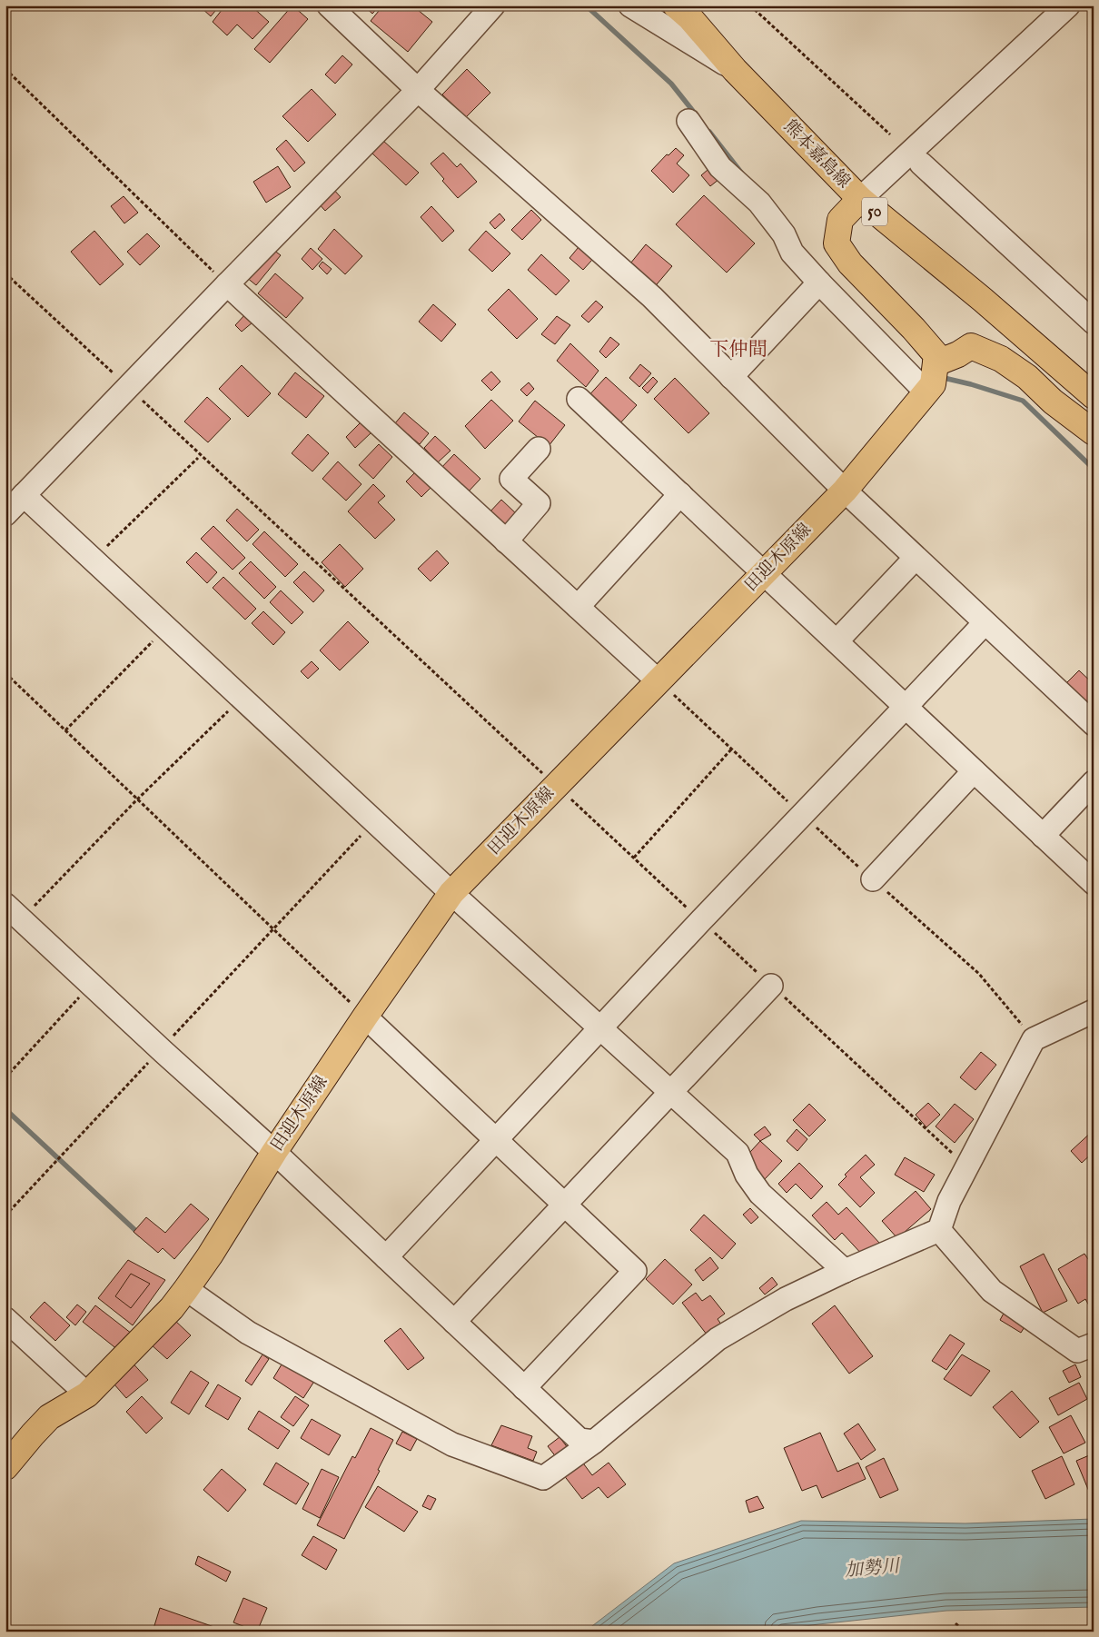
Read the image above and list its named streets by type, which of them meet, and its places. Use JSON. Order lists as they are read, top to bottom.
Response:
{
  "streets": {
    "main road": ["熊本嘉島線", "50", "田迎木原線"]
  },
  "districts": ["下仲間"],
  "water": ["加勢川"]
}
